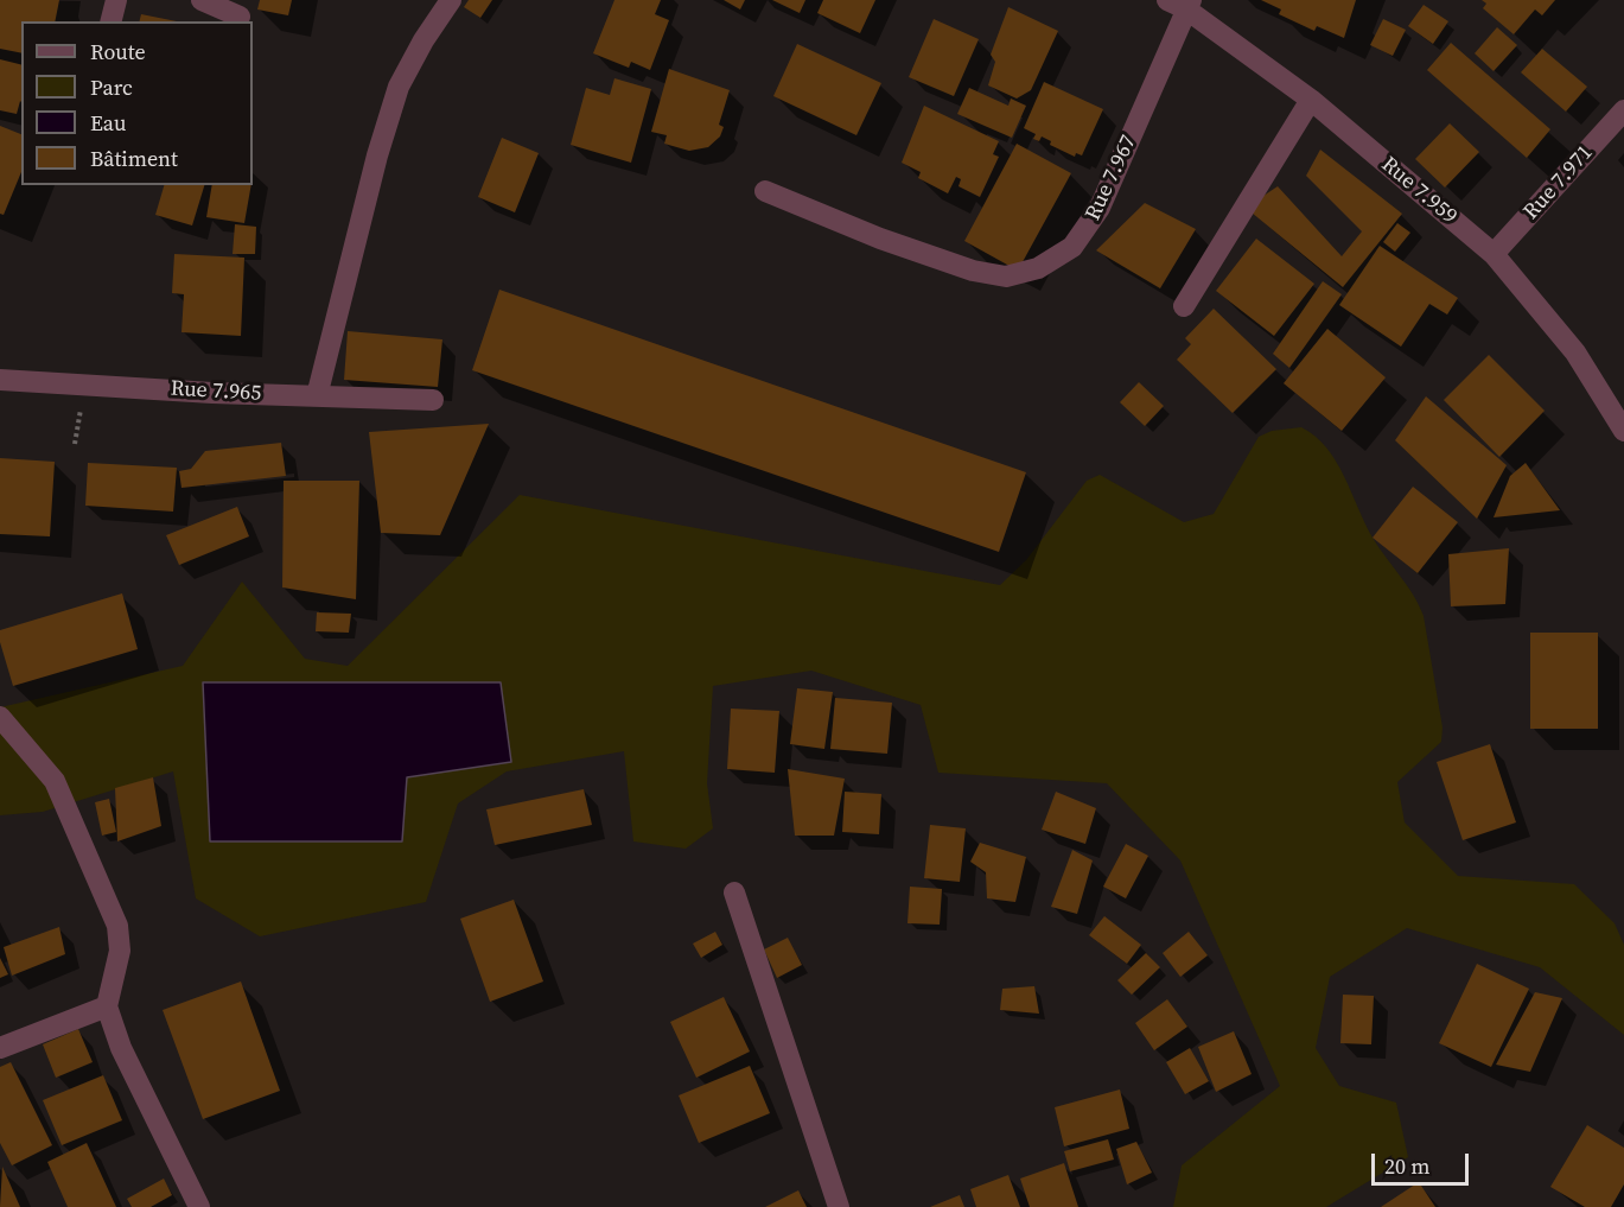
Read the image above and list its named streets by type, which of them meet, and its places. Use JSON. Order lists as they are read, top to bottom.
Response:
{
  "streets": {
    "street": [
      "Rue 7.967",
      "Rue 7.971",
      "Rue 7.959",
      "Rue 7.965"
    ]
  },
  "crossings": [
    ["Rue 7.967", "Rue 7.959"],
    ["Rue 7.971", "Rue 7.959"]
  ],
  "legend": [
    "Route",
    "Parc",
    "Eau",
    "Bâtiment"
  ],
  "scale_bar": "20 m"
}
